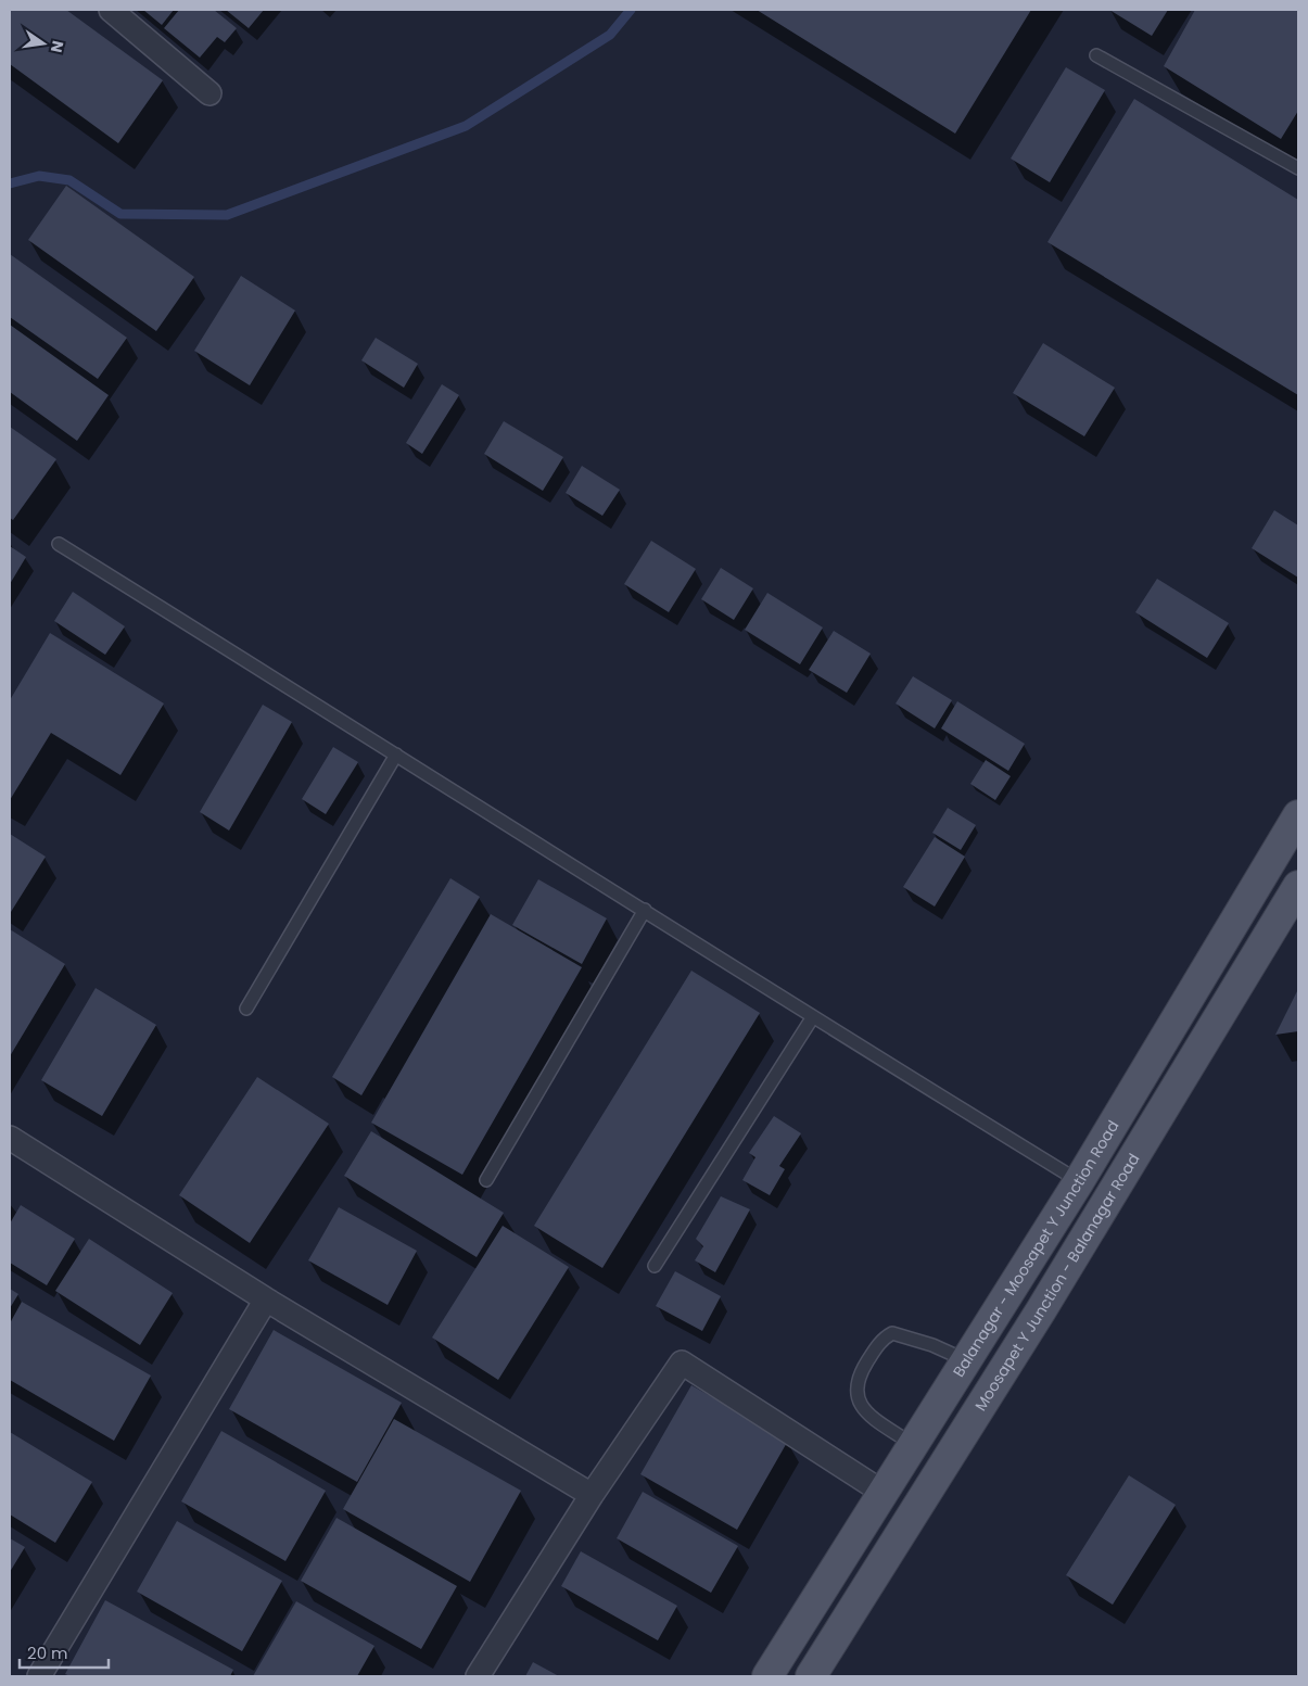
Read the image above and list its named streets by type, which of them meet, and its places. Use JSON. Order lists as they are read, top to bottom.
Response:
{
  "streets": {
    "main road": ["Balanagar - Moosapet Y Junction Road", "Moosapet Y Junction - Balanagar Road"]
  },
  "scale_bar": "20 m",
  "north": "right"
}
